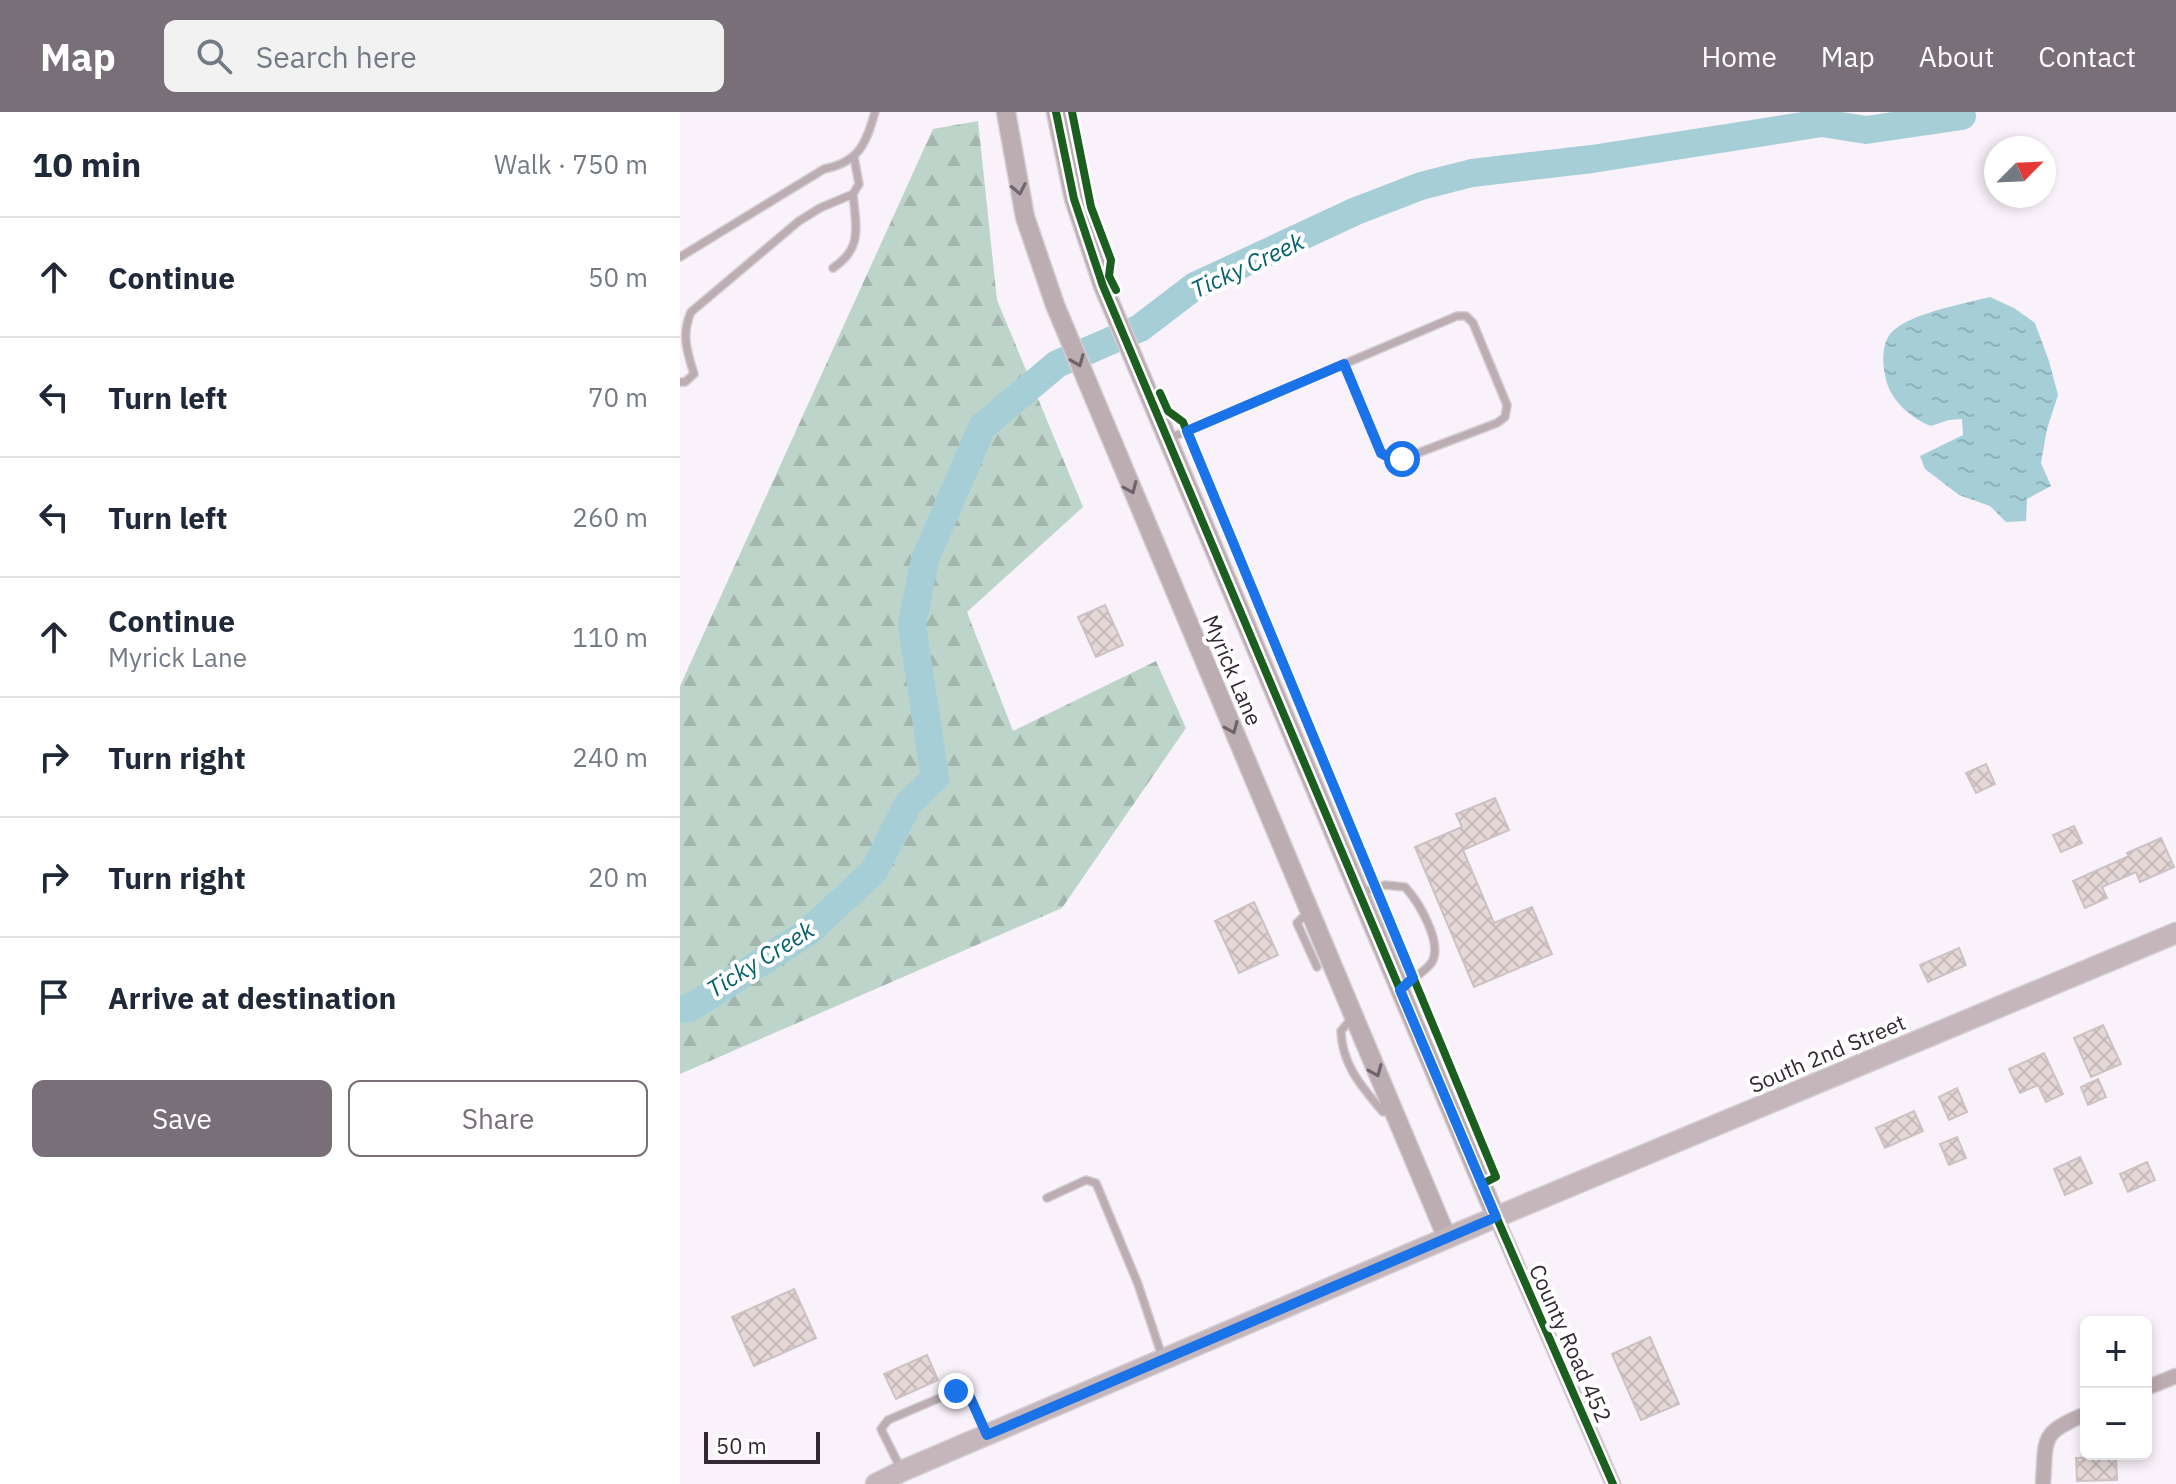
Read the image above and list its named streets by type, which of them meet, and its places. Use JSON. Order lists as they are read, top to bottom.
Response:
{
  "streets": {
    "main road": ["South 2nd Street"],
    "street": ["Myrick Lane", "County Road 452"]
  },
  "crossings": [
    ["Myrick Lane", "South 2nd Street"],
    ["Myrick Lane", "County Road 452"],
    ["South 2nd Street", "County Road 452"]
  ],
  "water": ["Ticky Creek"],
  "scale_bar": "50 m",
  "north": "top right",
  "page": {
    "header": "Map",
    "search": "Search here",
    "nav": [
      "Home",
      "Map",
      "About",
      "Contact"
    ],
    "heading": ["10 min", "Walk · 750 m"],
    "list": [
      ["Continue", "50 m"],
      ["Turn left", "70 m"],
      ["Turn left", "260 m"],
      ["Continue", "Myrick Lane", "110 m"],
      ["Turn right", "240 m"],
      ["Turn right", "20 m"],
      "Arrive at destination"
    ],
    "buttons": ["Save", "Share"],
    "map_buttons": ["+", "−"],
    "scale": "50 m"
  }
}
